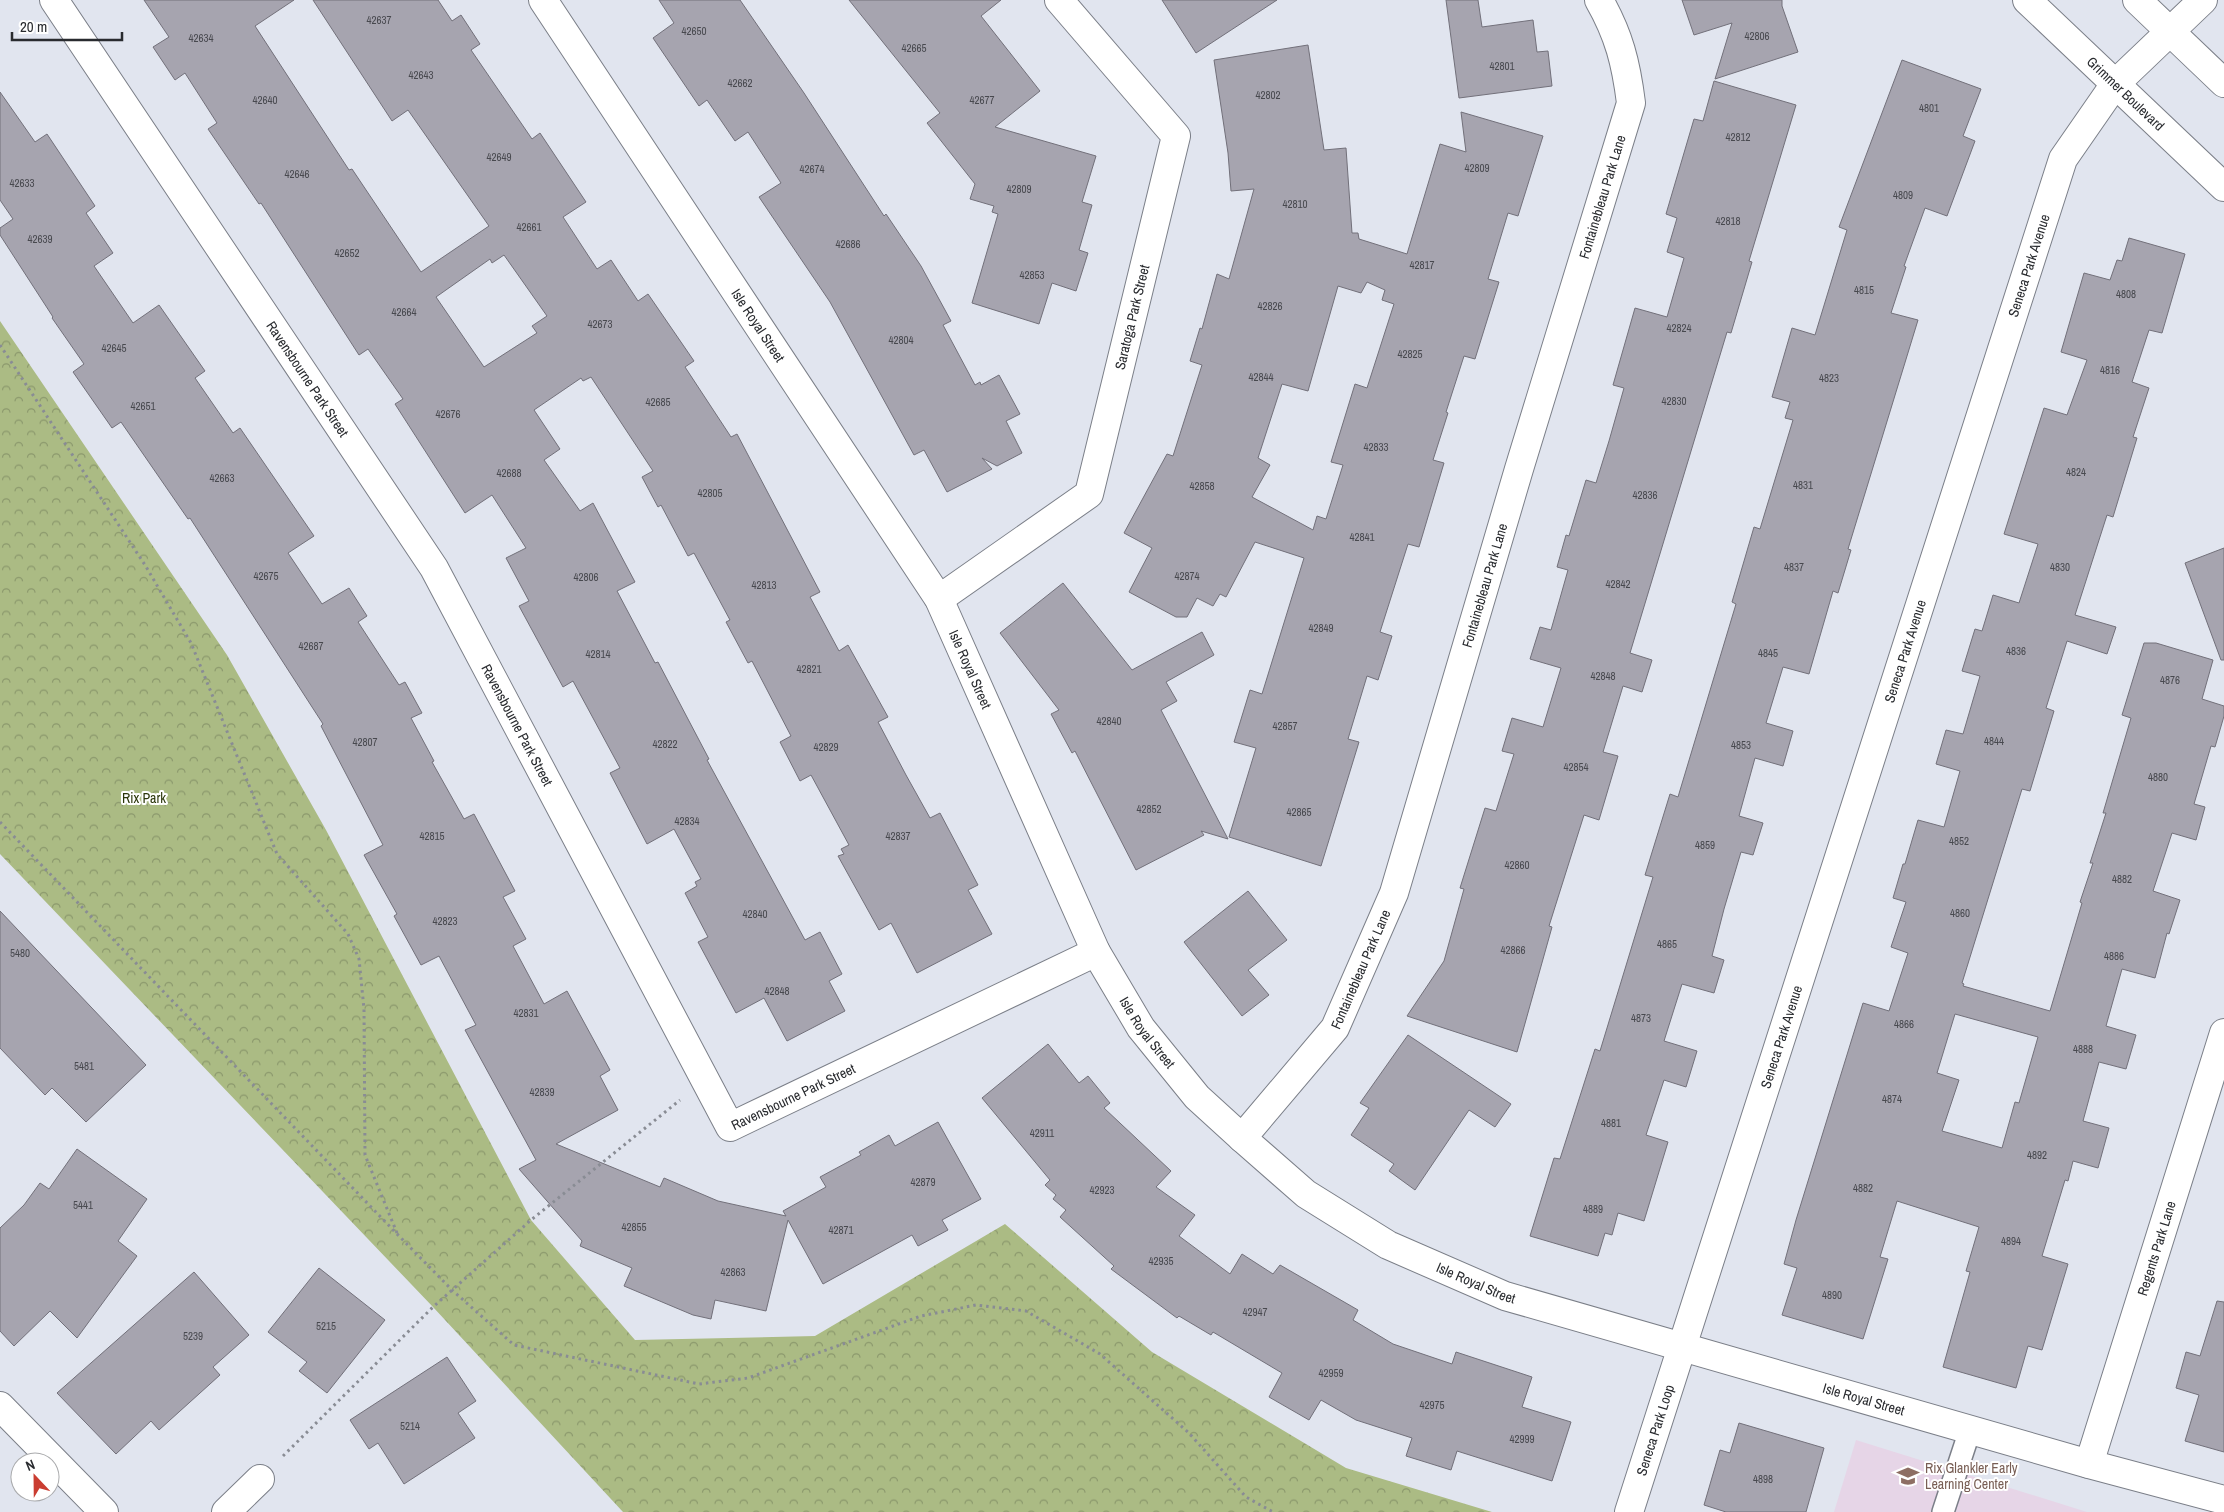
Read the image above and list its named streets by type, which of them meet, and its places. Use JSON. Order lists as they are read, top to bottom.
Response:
{
  "streets": {
    "street": [
      "Grimmer Boulevard",
      "Fontainebleau Park Lane",
      "Seneca Park Avenue",
      "Saratoga Park Street",
      "Isle Royal Street",
      "Ravensbourne Park Street",
      "Regents Park Lane",
      "Seneca Park Loop"
    ]
  },
  "crossings": [
    ["Grimmer Boulevard", "Seneca Park Avenue"],
    ["Fontainebleau Park Lane", "Isle Royal Street"],
    ["Seneca Park Avenue", "Isle Royal Street"],
    ["Seneca Park Avenue", "Seneca Park Loop"],
    ["Saratoga Park Street", "Isle Royal Street"],
    ["Isle Royal Street", "Ravensbourne Park Street"],
    ["Isle Royal Street", "Regents Park Lane"],
    ["Isle Royal Street", "Seneca Park Loop"]
  ],
  "parks": ["Rix Park"],
  "places": {
    "school or university": ["Rix Glankler Early Learning Center"]
  },
  "house_numbers": [
    "42637",
    "42650",
    "42806",
    "42634",
    "42665",
    "42801",
    "42643",
    "42662",
    "42802",
    "42640",
    "42677",
    "4801",
    "42812",
    "42649",
    "42809",
    "42674",
    "42646",
    "42633",
    "42809",
    "4809",
    "42810",
    "42818",
    "42661",
    "42639",
    "42686",
    "42652",
    "42817",
    "42853",
    "4815",
    "4808",
    "42826",
    "42664",
    "42673",
    "42824",
    "42804",
    "42645",
    "42825",
    "4816",
    "42844",
    "4823",
    "42830",
    "42685",
    "42651",
    "42676",
    "42833",
    "4824",
    "42688",
    "42663",
    "4831",
    "42858",
    "42805",
    "42836",
    "42841",
    "4837",
    "4830",
    "42675",
    "42874",
    "42806",
    "42842",
    "42813",
    "42849",
    "42687",
    "4836",
    "4845",
    "42814",
    "42821",
    "42848",
    "4876",
    "42840",
    "42857",
    "4844",
    "42807",
    "42822",
    "4853",
    "42829",
    "42854",
    "4880",
    "42852",
    "42865",
    "42834",
    "42815",
    "42837",
    "4852",
    "4859",
    "42860",
    "4882",
    "4860",
    "42840",
    "42823",
    "4865",
    "42866",
    "5480",
    "4886",
    "42848",
    "42831",
    "4873",
    "4866",
    "4888",
    "5481",
    "42839",
    "4874",
    "4881",
    "42911",
    "4892",
    "42879",
    "4882",
    "42923",
    "5441",
    "4889",
    "42855",
    "42871",
    "4894",
    "42935",
    "42863",
    "4890",
    "42947",
    "5215",
    "5239",
    "42959",
    "42975",
    "5214",
    "42999",
    "4898"
  ],
  "scale_bar": "20 m",
  "north": "top"
}
